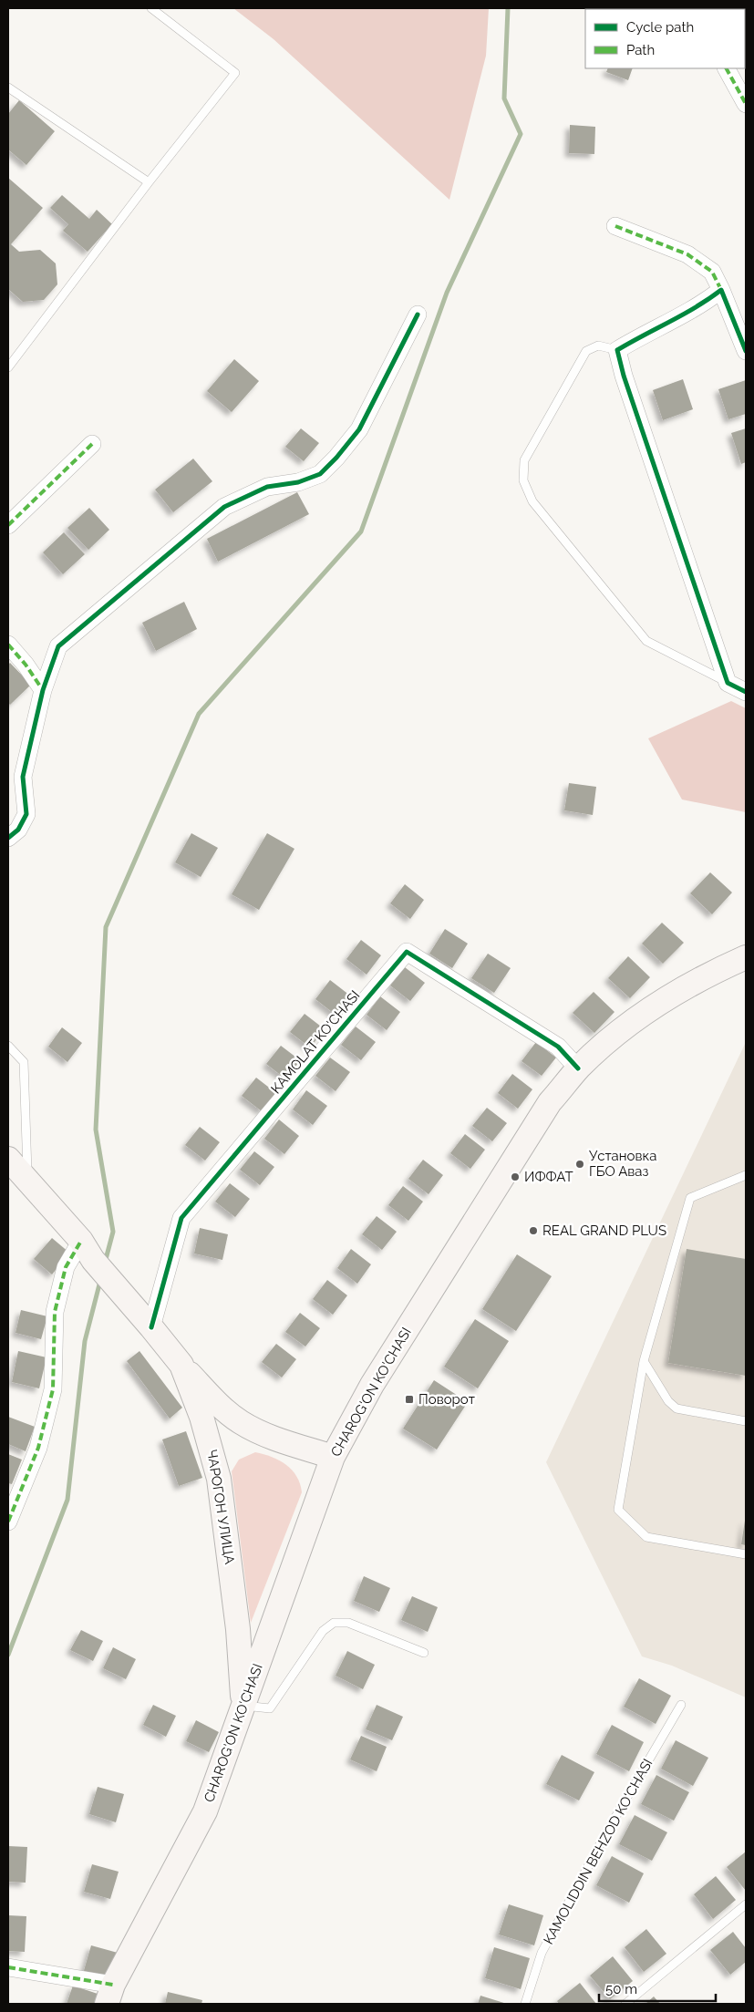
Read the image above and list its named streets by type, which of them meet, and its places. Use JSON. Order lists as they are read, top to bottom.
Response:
{
  "streets": {
    "main road": ["CHAROG'ON KO'CHASI", "ЧАРОГОН УЛИЦА"],
    "street": ["KAMOLAT KO'CHASI"],
    "lane": ["KAMOLIDDIN BEHZOD KO'CHASI"]
  },
  "crossings": [
    ["KAMOLAT KO'CHASI", "CHAROG'ON KO'CHASI"],
    ["KAMOLAT KO'CHASI", "ЧАРОГОН УЛИЦА"],
    ["CHAROG'ON KO'CHASI", "ЧАРОГОН УЛИЦА"]
  ],
  "places": {
    "other": ["Установка ГБО Аваз", "ИФФАТ", "REAL GRAND PLUS"],
    "transit": ["Поворот"]
  },
  "legend": ["Cycle path", "Path"],
  "scale_bar": "50 m"
}
